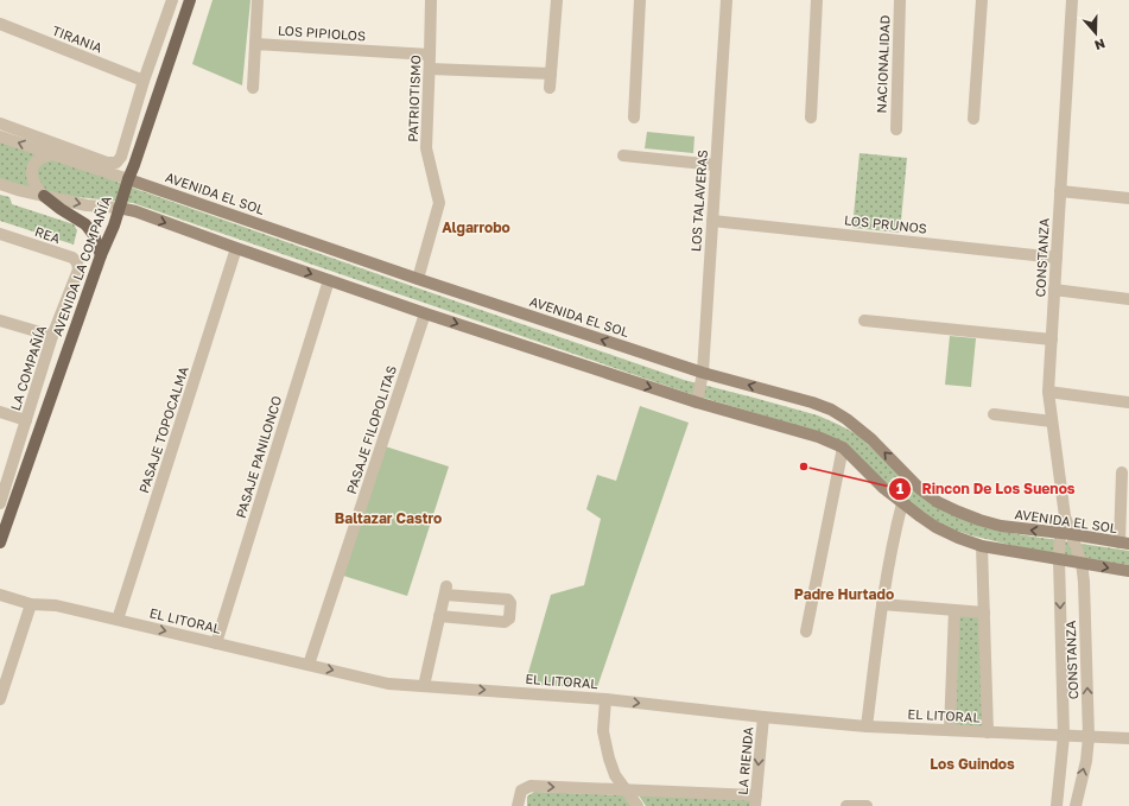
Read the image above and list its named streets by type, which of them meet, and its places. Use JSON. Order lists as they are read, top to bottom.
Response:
{
  "streets": {
    "main road": ["AVENIDA EL SOL", "AVENIDA LA COMPAÑÍA"],
    "street": [
      "LOS PIPIOLOS",
      "TIRANIA",
      "NACIONALIDAD",
      "PATRIOTISMO",
      "LOS TALAVERAS",
      "LOS PRUNOS",
      "REA",
      "CONSTANZA",
      "LA COMPAÑÍA",
      "PASAJE TOPOCALMA",
      "PASAJE FILOPOLITAS",
      "PASAJE PANILONCO",
      "EL LITORAL",
      "LA RIENDA"
    ]
  },
  "crossings": [
    ["LOS PIPIOLOS", "PATRIOTISMO"],
    ["PATRIOTISMO", "AVENIDA EL SOL"],
    ["AVENIDA EL SOL", "LOS TALAVERAS"],
    ["AVENIDA EL SOL", "CONSTANZA"],
    ["AVENIDA EL SOL", "AVENIDA LA COMPAÑÍA"],
    ["LOS TALAVERAS", "LOS PRUNOS"],
    ["LOS PRUNOS", "CONSTANZA"],
    ["REA", "LA COMPAÑÍA"],
    ["CONSTANZA", "EL LITORAL"],
    ["PASAJE TOPOCALMA", "EL LITORAL"],
    ["PASAJE FILOPOLITAS", "EL LITORAL"],
    ["PASAJE PANILONCO", "EL LITORAL"],
    ["EL LITORAL", "LA RIENDA"]
  ],
  "one_way": ["AVENIDA EL SOL", "EL LITORAL", "LA RIENDA"],
  "districts": [
    "Algarrobo",
    "Baltazar Castro",
    "Padre Hurtado",
    "Los Guindos"
  ],
  "places": ["Rincon De Los Suenos"],
  "north": "bottom"
}
